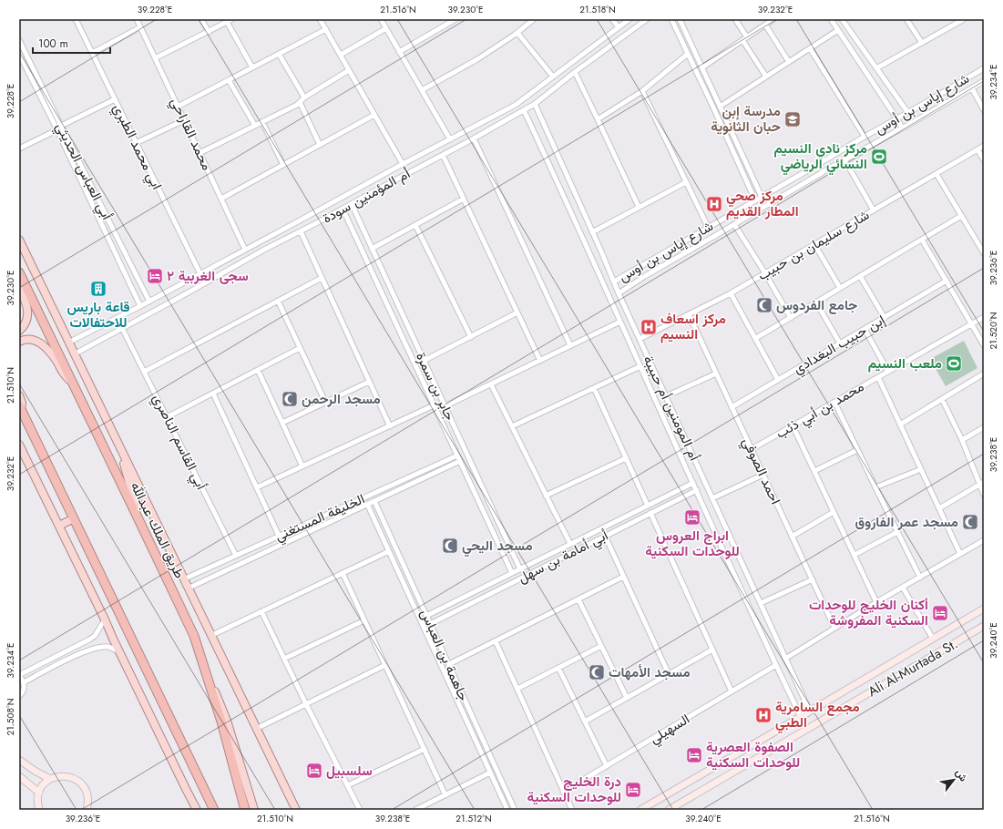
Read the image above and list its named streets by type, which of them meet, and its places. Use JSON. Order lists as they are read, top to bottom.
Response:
{
  "streets": {
    "highway": ["طريق الملك عبدالله"],
    "main road": ["Ali Al-Murtada St."],
    "street": [
      "شارع إياس بن أوس",
      "محمد القاراحي",
      "ابي محمد الطبري",
      "أبي العباس الحديثي",
      "أم المؤمنين سودة",
      "شارع سليمان بن حبيب",
      "إبن حبيب البغدادي",
      "جابر بن سمرة",
      "أم المومنين أم حبيبة",
      "محمد بن أبي ذئب",
      "أبي القاسم الناصري",
      "احمد الصوفي",
      "الخليفة المستغني",
      "أبي أمامة بن سهل",
      "جاهمة بن العباس",
      "السهيلي"
    ]
  },
  "crossings": [
    ["شارع إياس بن أوس", "أم المومنين أم حبيبة"],
    ["محمد القاراحي", "أم المؤمنين سودة"],
    ["ابي محمد الطبري", "أم المؤمنين سودة"],
    ["أبي العباس الحديثي", "أم المؤمنين سودة"],
    ["أم المؤمنين سودة", "جابر بن سمرة"],
    ["أم المؤمنين سودة", "أم المومنين أم حبيبة"],
    ["أم المؤمنين سودة", "أبي القاسم الناصري"],
    ["شارع سليمان بن حبيب", "أم المومنين أم حبيبة"],
    ["شارع سليمان بن حبيب", "احمد الصوفي"],
    ["إبن حبيب البغدادي", "احمد الصوفي"],
    ["جابر بن سمرة", "الخليفة المستغني"],
    ["جابر بن سمرة", "أبي أمامة بن سهل"],
    ["أم المومنين أم حبيبة", "أبي أمامة بن سهل"],
    ["أم المومنين أم حبيبة", "Ali Al-Murtada St."],
    ["أم المومنين أم حبيبة", "السهيلي"],
    ["محمد بن أبي ذئب", "احمد الصوفي"],
    ["أبي القاسم الناصري", "الخليفة المستغني"],
    ["الخليفة المستغني", "جاهمة بن العباس"],
    ["أبي أمامة بن سهل", "جاهمة بن العباس"]
  ],
  "places": {
    "school or university": ["مدرسة إبن حبان الثانوية"],
    "sports": ["مركز نادي النسيم النسائي الرياضي", "ملعب النسيم"],
    "hospital": ["مركز صحي المطار القديم", "مركز اسعاف النسيم", "مجمع السامرية الطبي"],
    "hotel": [
      "سجى الغربية ٢",
      "ابراج العروس للوحدات السكنية",
      "أكنان الخليج للوحدات السكنية المفروشة",
      "الصفوة العصرية للوحدات السكنية",
      "سلسبيل",
      "درة الخليج للوحدات السكنية"
    ],
    "building": ["قاعة باريس للاحتفالات"],
    "mosque": [
      "جامع الفردوس",
      "مسجد الرحمن",
      "مسجد عمر الفاروق",
      "مسجد اليحي",
      "مسجد الأمهات"
    ]
  },
  "scale_bar": "100 m",
  "north": "top right",
  "coordinates": [
    "39.228°E",
    "21.516°N",
    "39.230°E",
    "21.518°N",
    "39.232°E",
    "39.234°E",
    "39.236°E",
    "21.520°N",
    "21.510°N",
    "39.238°E",
    "39.240°E",
    "21.508°N",
    "21.512°N"
  ]
}
